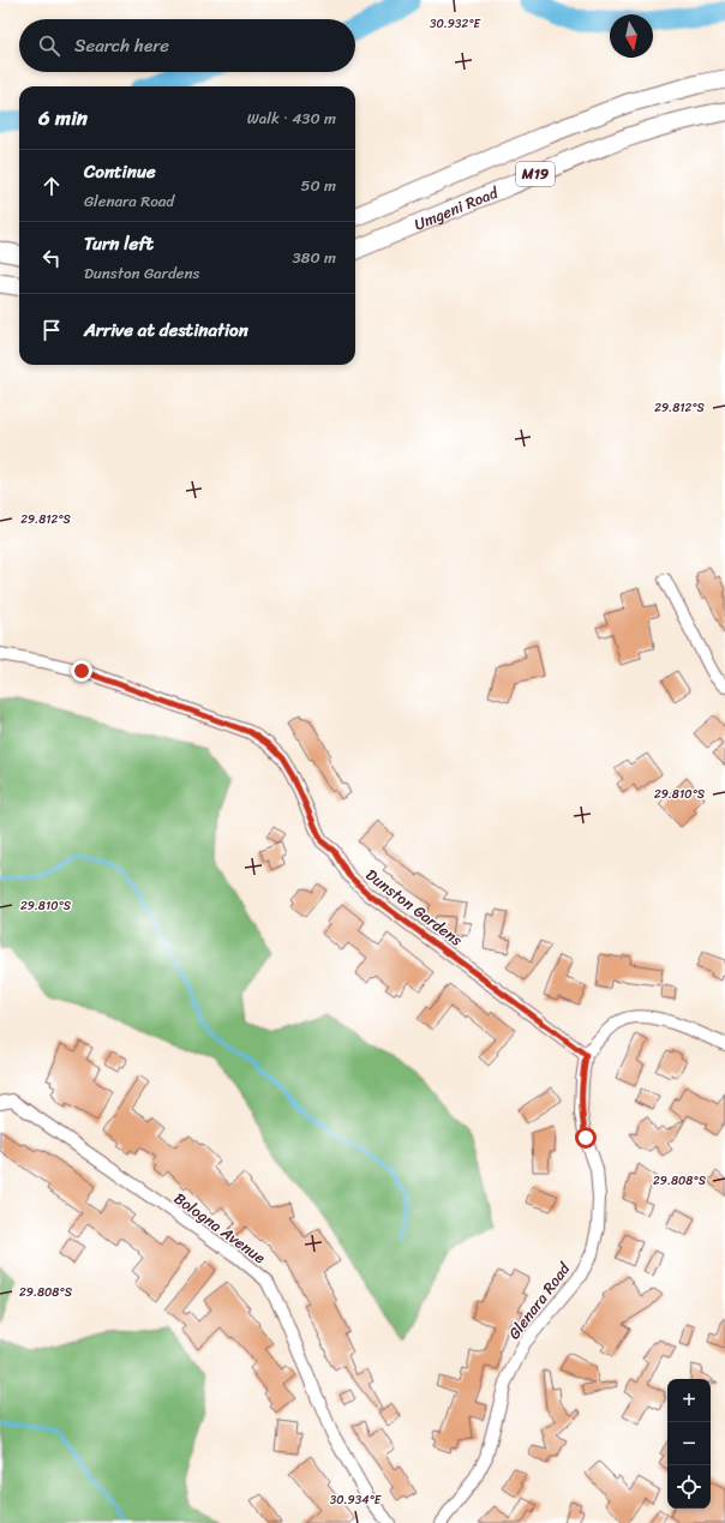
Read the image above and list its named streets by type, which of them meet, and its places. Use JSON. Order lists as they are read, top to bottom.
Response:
{
  "streets": {
    "highway": ["M19", "Umgeni Road"],
    "street": ["Dunston Gardens", "Bologna Avenue", "Glenara Road"]
  },
  "crossings": [
    ["Dunston Gardens", "Glenara Road"]
  ],
  "north": "bottom",
  "page": {
    "search": "Search here",
    "heading": ["6 min", "Walk · 430 m"],
    "list": [
      ["Continue", "Glenara Road", "50 m"],
      ["Turn left", "Dunston Gardens", "380 m"],
      "Arrive at destination"
    ],
    "map_buttons": ["+", "−"]
  },
  "coordinates": [
    "30.932°E",
    "29.812°S",
    "29.810°S",
    "29.808°S",
    "30.934°E"
  ]
}
